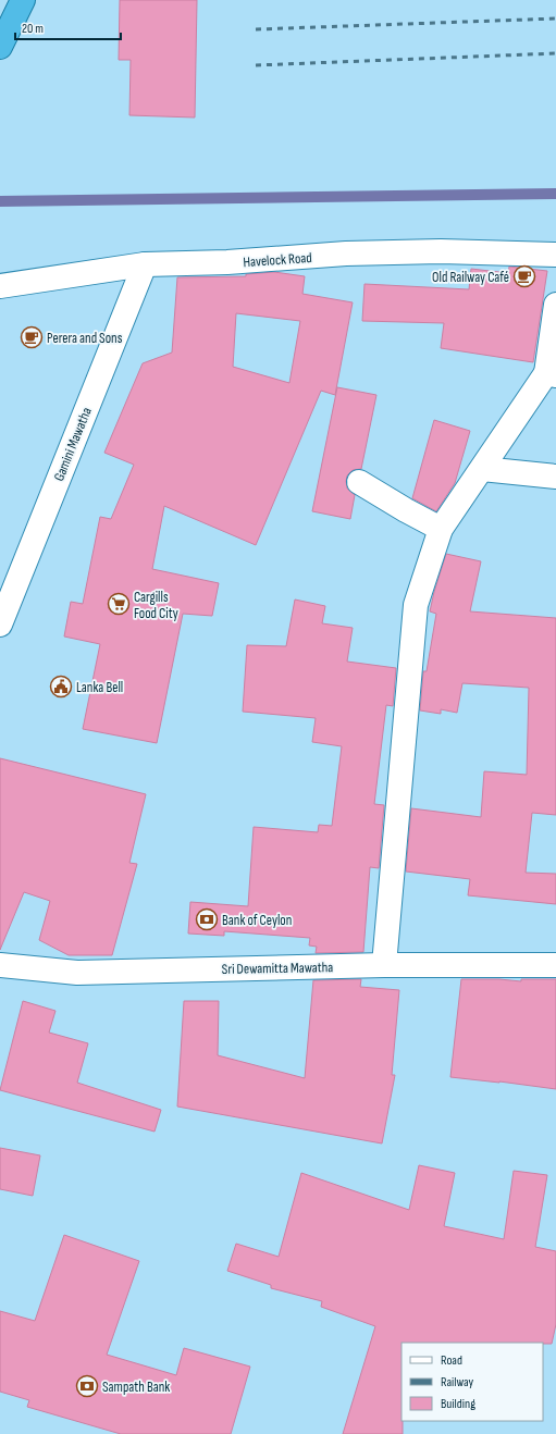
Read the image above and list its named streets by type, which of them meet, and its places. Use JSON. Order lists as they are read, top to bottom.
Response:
{
  "streets": {
    "street": ["Havelock Road", "Gamini Mawatha", "Sri Dewamitta Mawatha"]
  },
  "crossings": [
    ["Havelock Road", "Gamini Mawatha"]
  ],
  "places": {
    "cafe": ["Old Railway Café", "Perera and Sons"],
    "supermarket": ["Cargills Food City"],
    "public building": ["Lanka Bell"],
    "bank": ["Bank of Ceylon", "Sampath Bank"]
  },
  "legend": ["Road", "Railway", "Building"],
  "scale_bar": "20 m"
}
